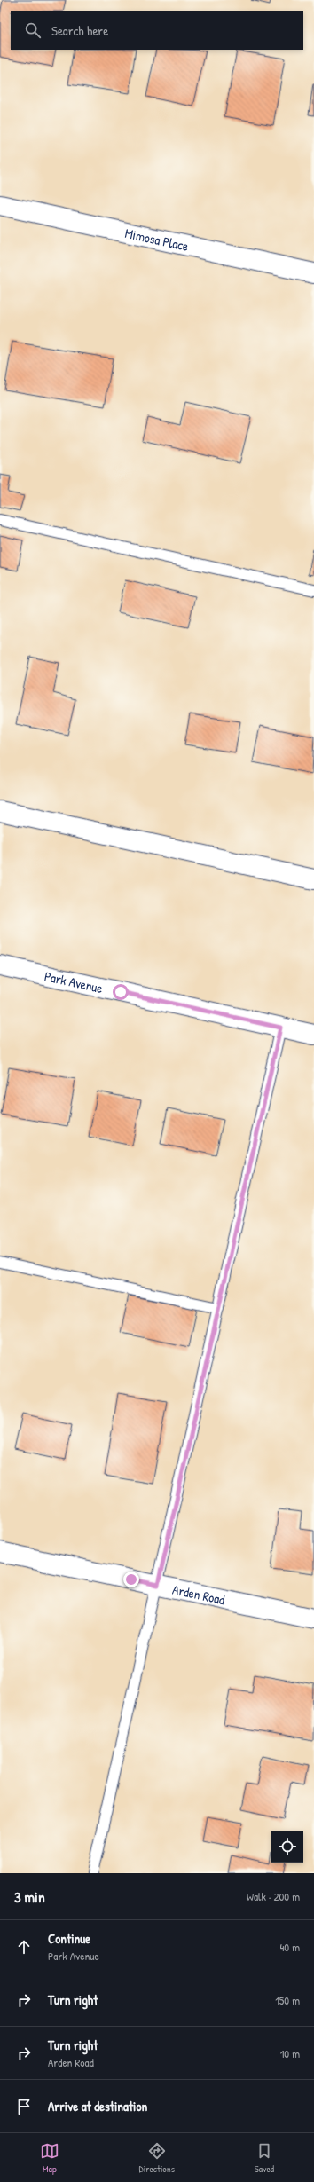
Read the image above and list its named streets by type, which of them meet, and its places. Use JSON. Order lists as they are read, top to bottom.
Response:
{
  "streets": {
    "street": ["Mimosa Place", "Park Avenue", "Arden Road"]
  },
  "page": {
    "search": "Search here",
    "heading": ["3 min", "Walk · 200 m"],
    "list": [
      ["Continue", "Park Avenue", "40 m"],
      ["Turn right", "150 m"],
      ["Turn right", "Arden Road", "10 m"],
      "Arrive at destination"
    ],
    "nav": ["Map", "Directions", "Saved"]
  }
}
